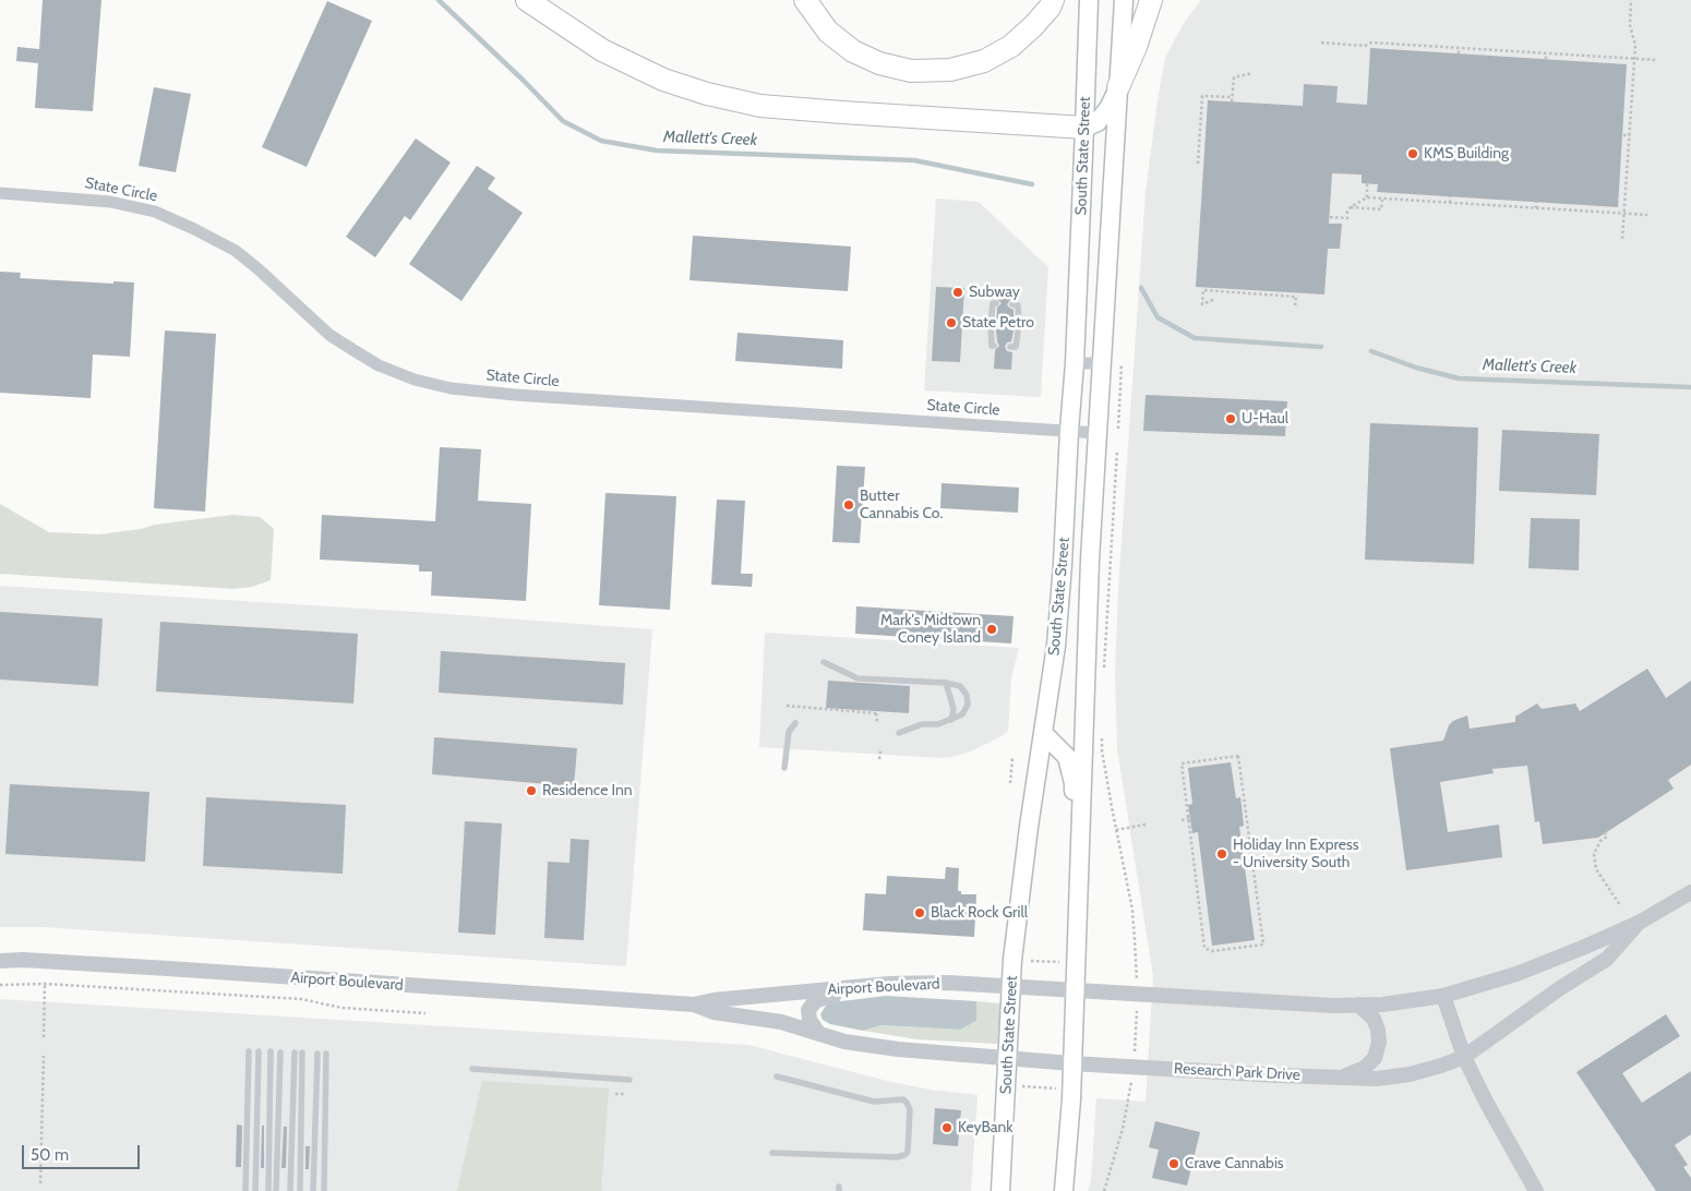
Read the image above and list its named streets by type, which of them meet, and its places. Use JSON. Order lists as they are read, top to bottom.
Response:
{
  "streets": {
    "main road": ["South State Street"],
    "street": ["State Circle", "Airport Boulevard", "Research Park Drive"]
  },
  "crossings": [
    ["South State Street", "State Circle"],
    ["South State Street", "Airport Boulevard"],
    ["South State Street", "Research Park Drive"],
    ["Airport Boulevard", "Research Park Drive"]
  ],
  "water": ["Mallett's Creek"],
  "places": [
    "KMS Building",
    "Subway",
    "State Petro",
    "U-Haul",
    "Butter Cannabis Co.",
    "Mark's Midtown Coney Island",
    "Residence Inn",
    "Holiday Inn Express - University South",
    "Black Rock Grill",
    "KeyBank",
    "Crave Cannabis"
  ],
  "scale_bar": "50 m"
}
